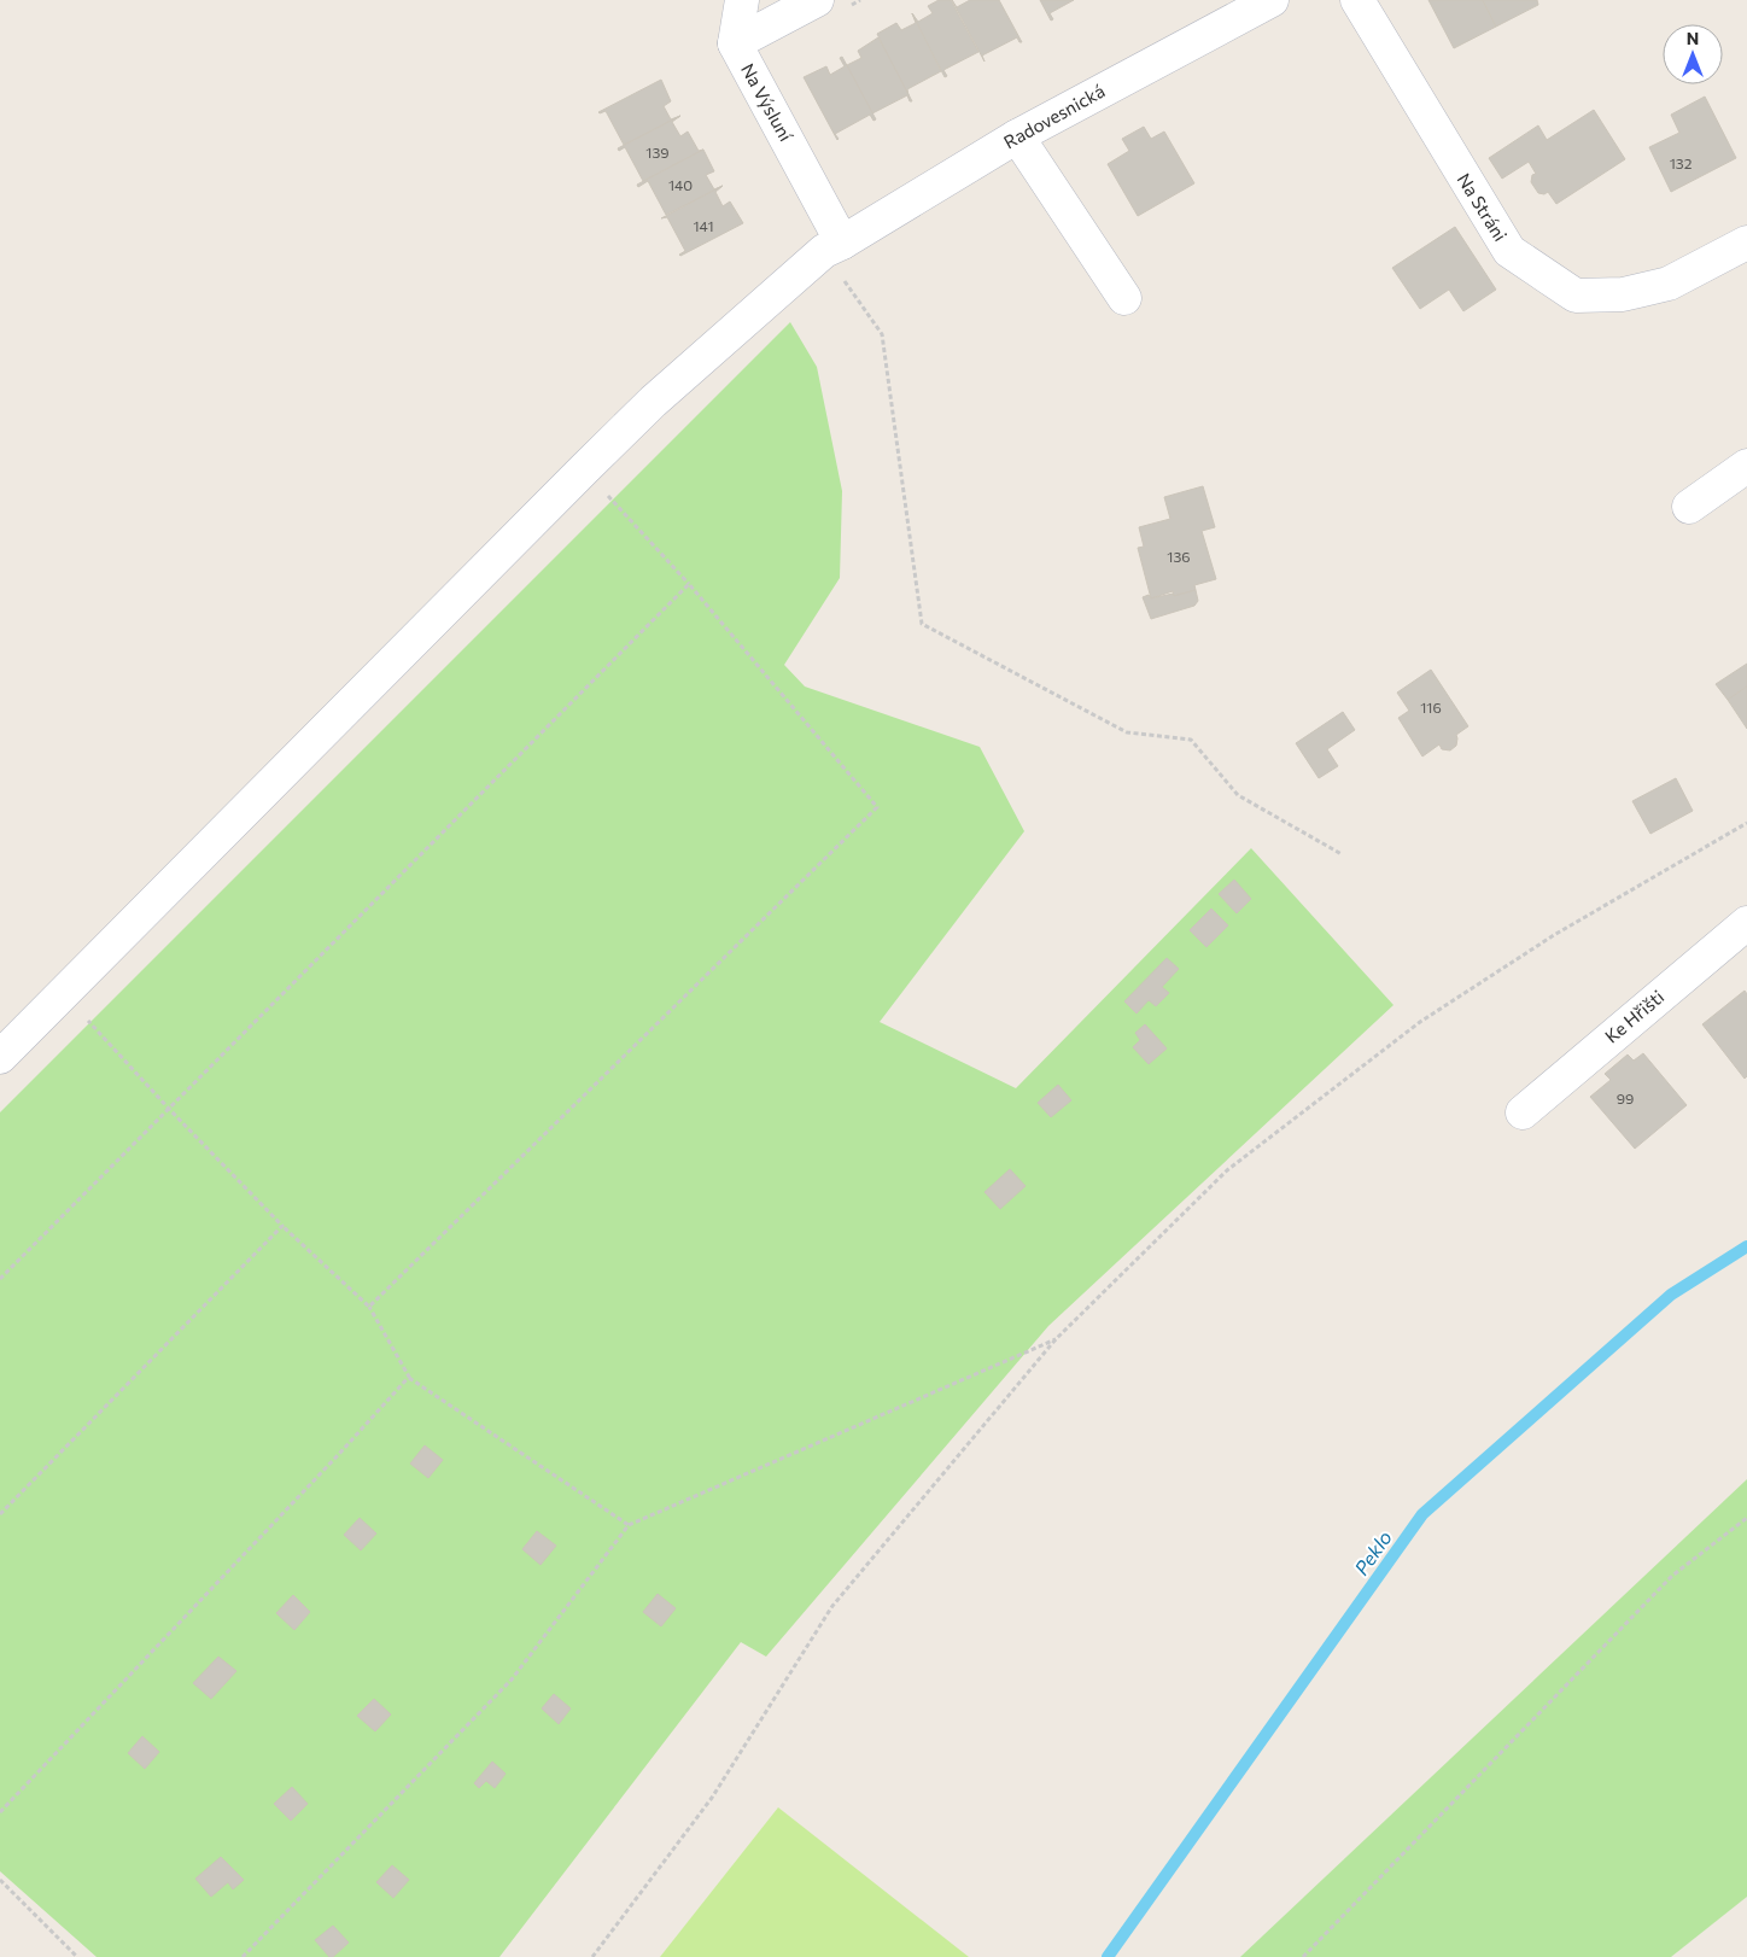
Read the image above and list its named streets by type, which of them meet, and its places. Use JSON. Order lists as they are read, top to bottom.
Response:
{
  "streets": {
    "street": [
      "Na Výsluní",
      "Radovesnická",
      "Na Stráni",
      "Ke Hřišti"
    ]
  },
  "crossings": [
    ["Na Výsluní", "Radovesnická"]
  ],
  "water": ["Peklo"],
  "house_numbers": [
    "139",
    "132",
    "140",
    "141",
    "136",
    "116",
    "99"
  ],
  "north": "top"
}
